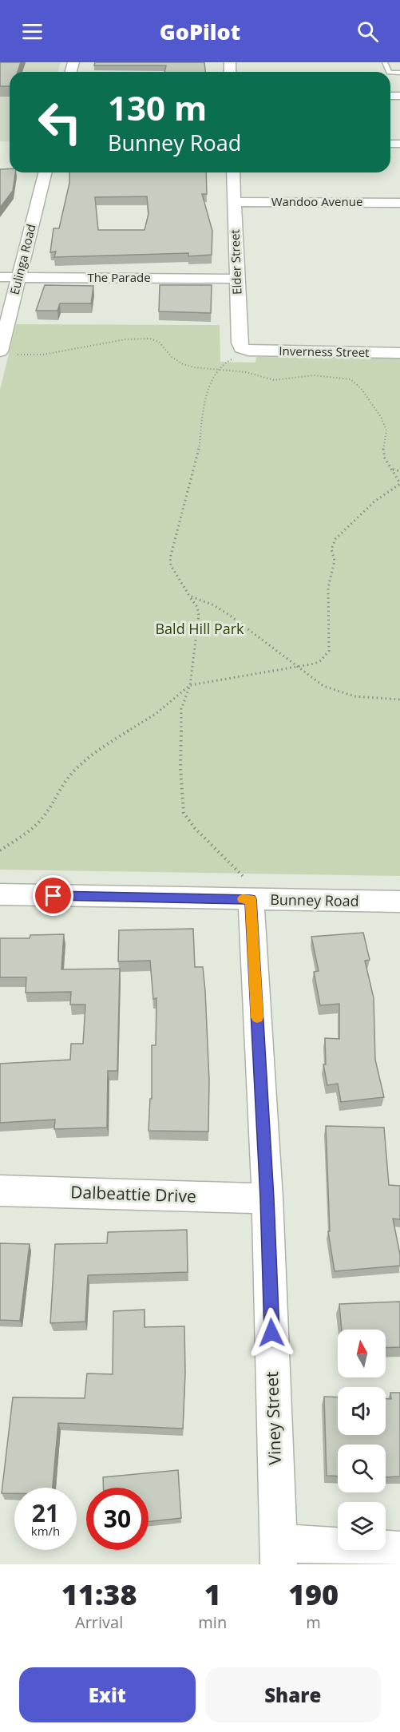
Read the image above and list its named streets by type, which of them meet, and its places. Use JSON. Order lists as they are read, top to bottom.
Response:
{
  "streets": {
    "street": [
      "Wandoo Avenue",
      "Eulinga Road",
      "Elder Street",
      "The Parade",
      "Inverness Street",
      "Bunney Road",
      "Dalbeattie Drive",
      "Viney Street"
    ]
  },
  "crossings": [
    ["Wandoo Avenue", "Elder Street"],
    ["Eulinga Road", "The Parade"],
    ["Elder Street", "The Parade"],
    ["Elder Street", "Inverness Street"],
    ["Bunney Road", "Viney Street"],
    ["Dalbeattie Drive", "Viney Street"]
  ],
  "parks": ["Bald Hill Park"],
  "north": "top",
  "page": {
    "header": "GoPilot",
    "turn": ["130 m", "Bunney Road"],
    "speed": "21 km/h",
    "limit": "30",
    "eta": [
      "11:38",
      "Arrival",
      "1",
      "min",
      "190",
      "m"
    ],
    "buttons": ["Exit", "Share"]
  }
}
